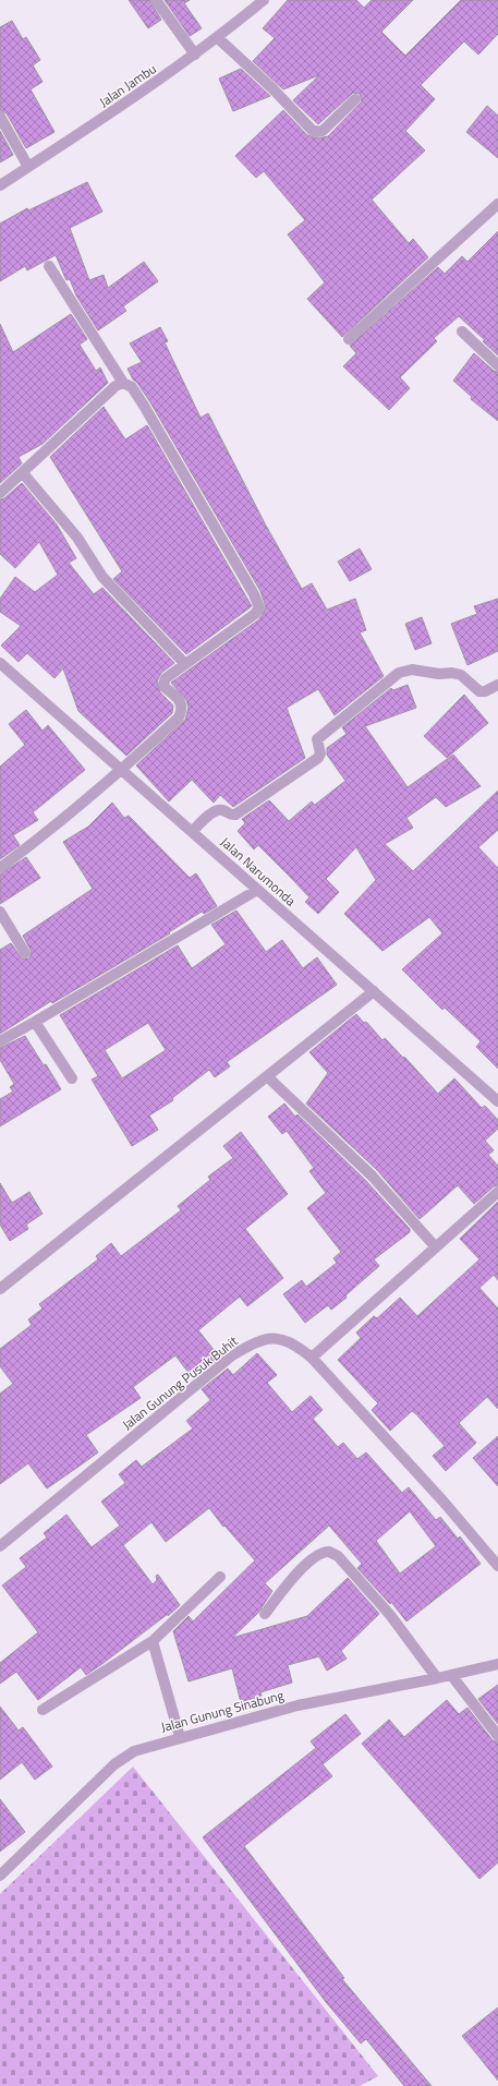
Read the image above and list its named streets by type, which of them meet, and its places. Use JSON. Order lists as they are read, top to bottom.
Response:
{
  "streets": {
    "street": [
      "Jalan Jambu",
      "Jalan Narumonda",
      "Jalan Gunung Pusuk Buhit",
      "Jalan Gunung Sinabung"
    ]
  }
}
